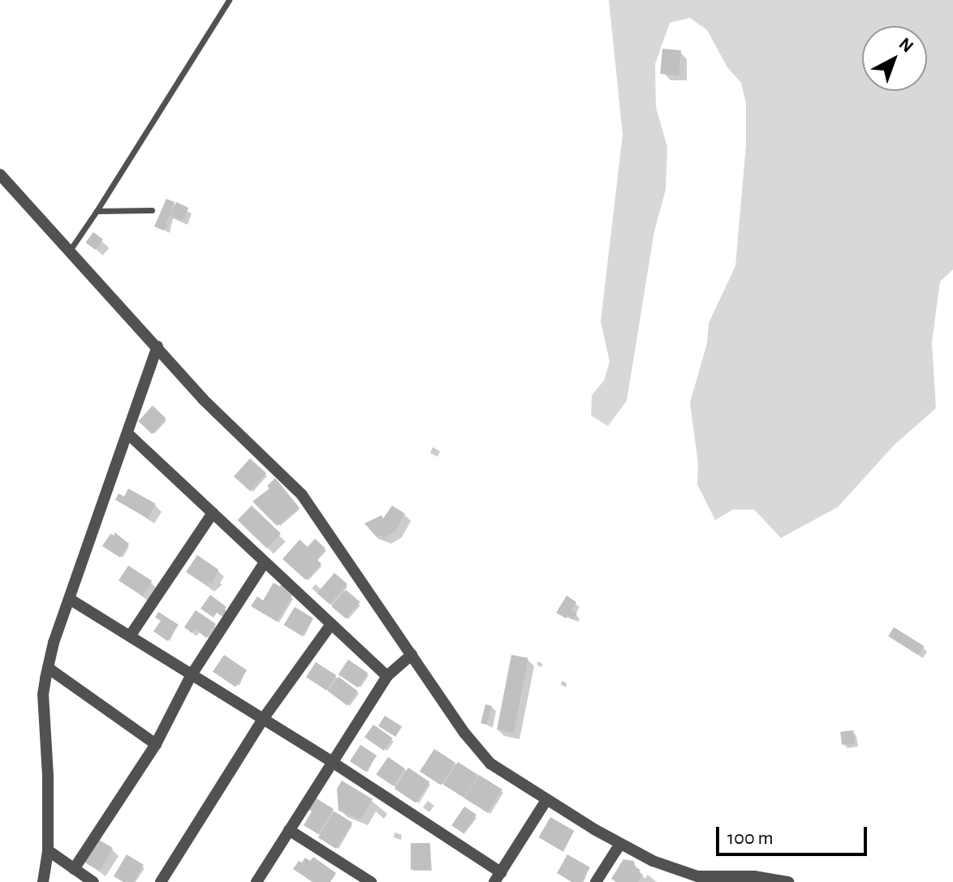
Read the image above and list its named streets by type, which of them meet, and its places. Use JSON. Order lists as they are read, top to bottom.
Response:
{
  "scale_bar": "100 m",
  "north": "top right"
}
